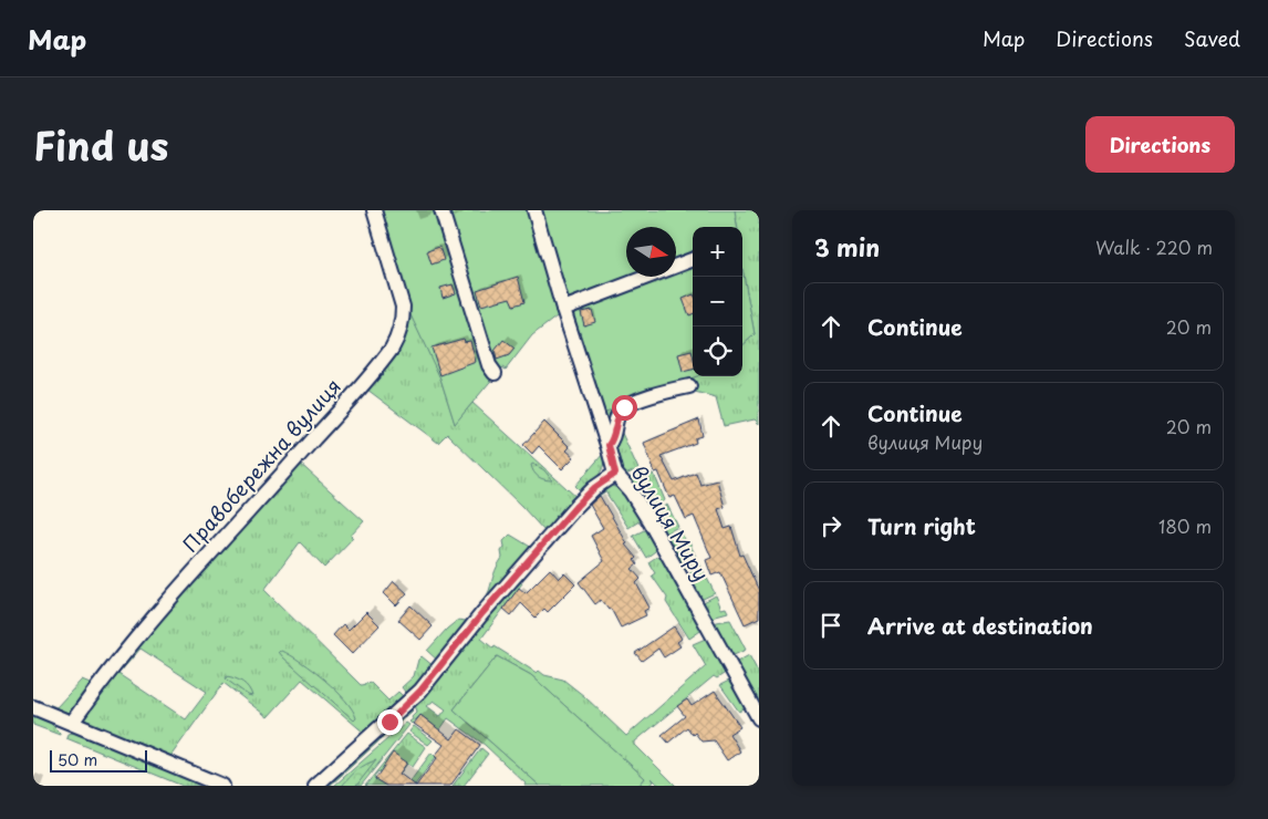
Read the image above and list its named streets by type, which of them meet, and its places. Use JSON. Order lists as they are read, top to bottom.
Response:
{
  "streets": {
    "street": ["Правобережна вулиця", "вулиця Миру"]
  },
  "scale_bar": "50 m",
  "north": "right",
  "page": {
    "header": "Map",
    "nav": ["Map", "Directions", "Saved"],
    "title": "Find us",
    "buttons": "Directions",
    "heading": ["3 min", "Walk · 220 m"],
    "map_buttons": ["+", "−"],
    "list": [
      ["Continue", "20 m"],
      ["Continue", "вулиця Миру", "20 m"],
      ["Turn right", "180 m"],
      "Arrive at destination"
    ],
    "scale": "50 m"
  }
}
